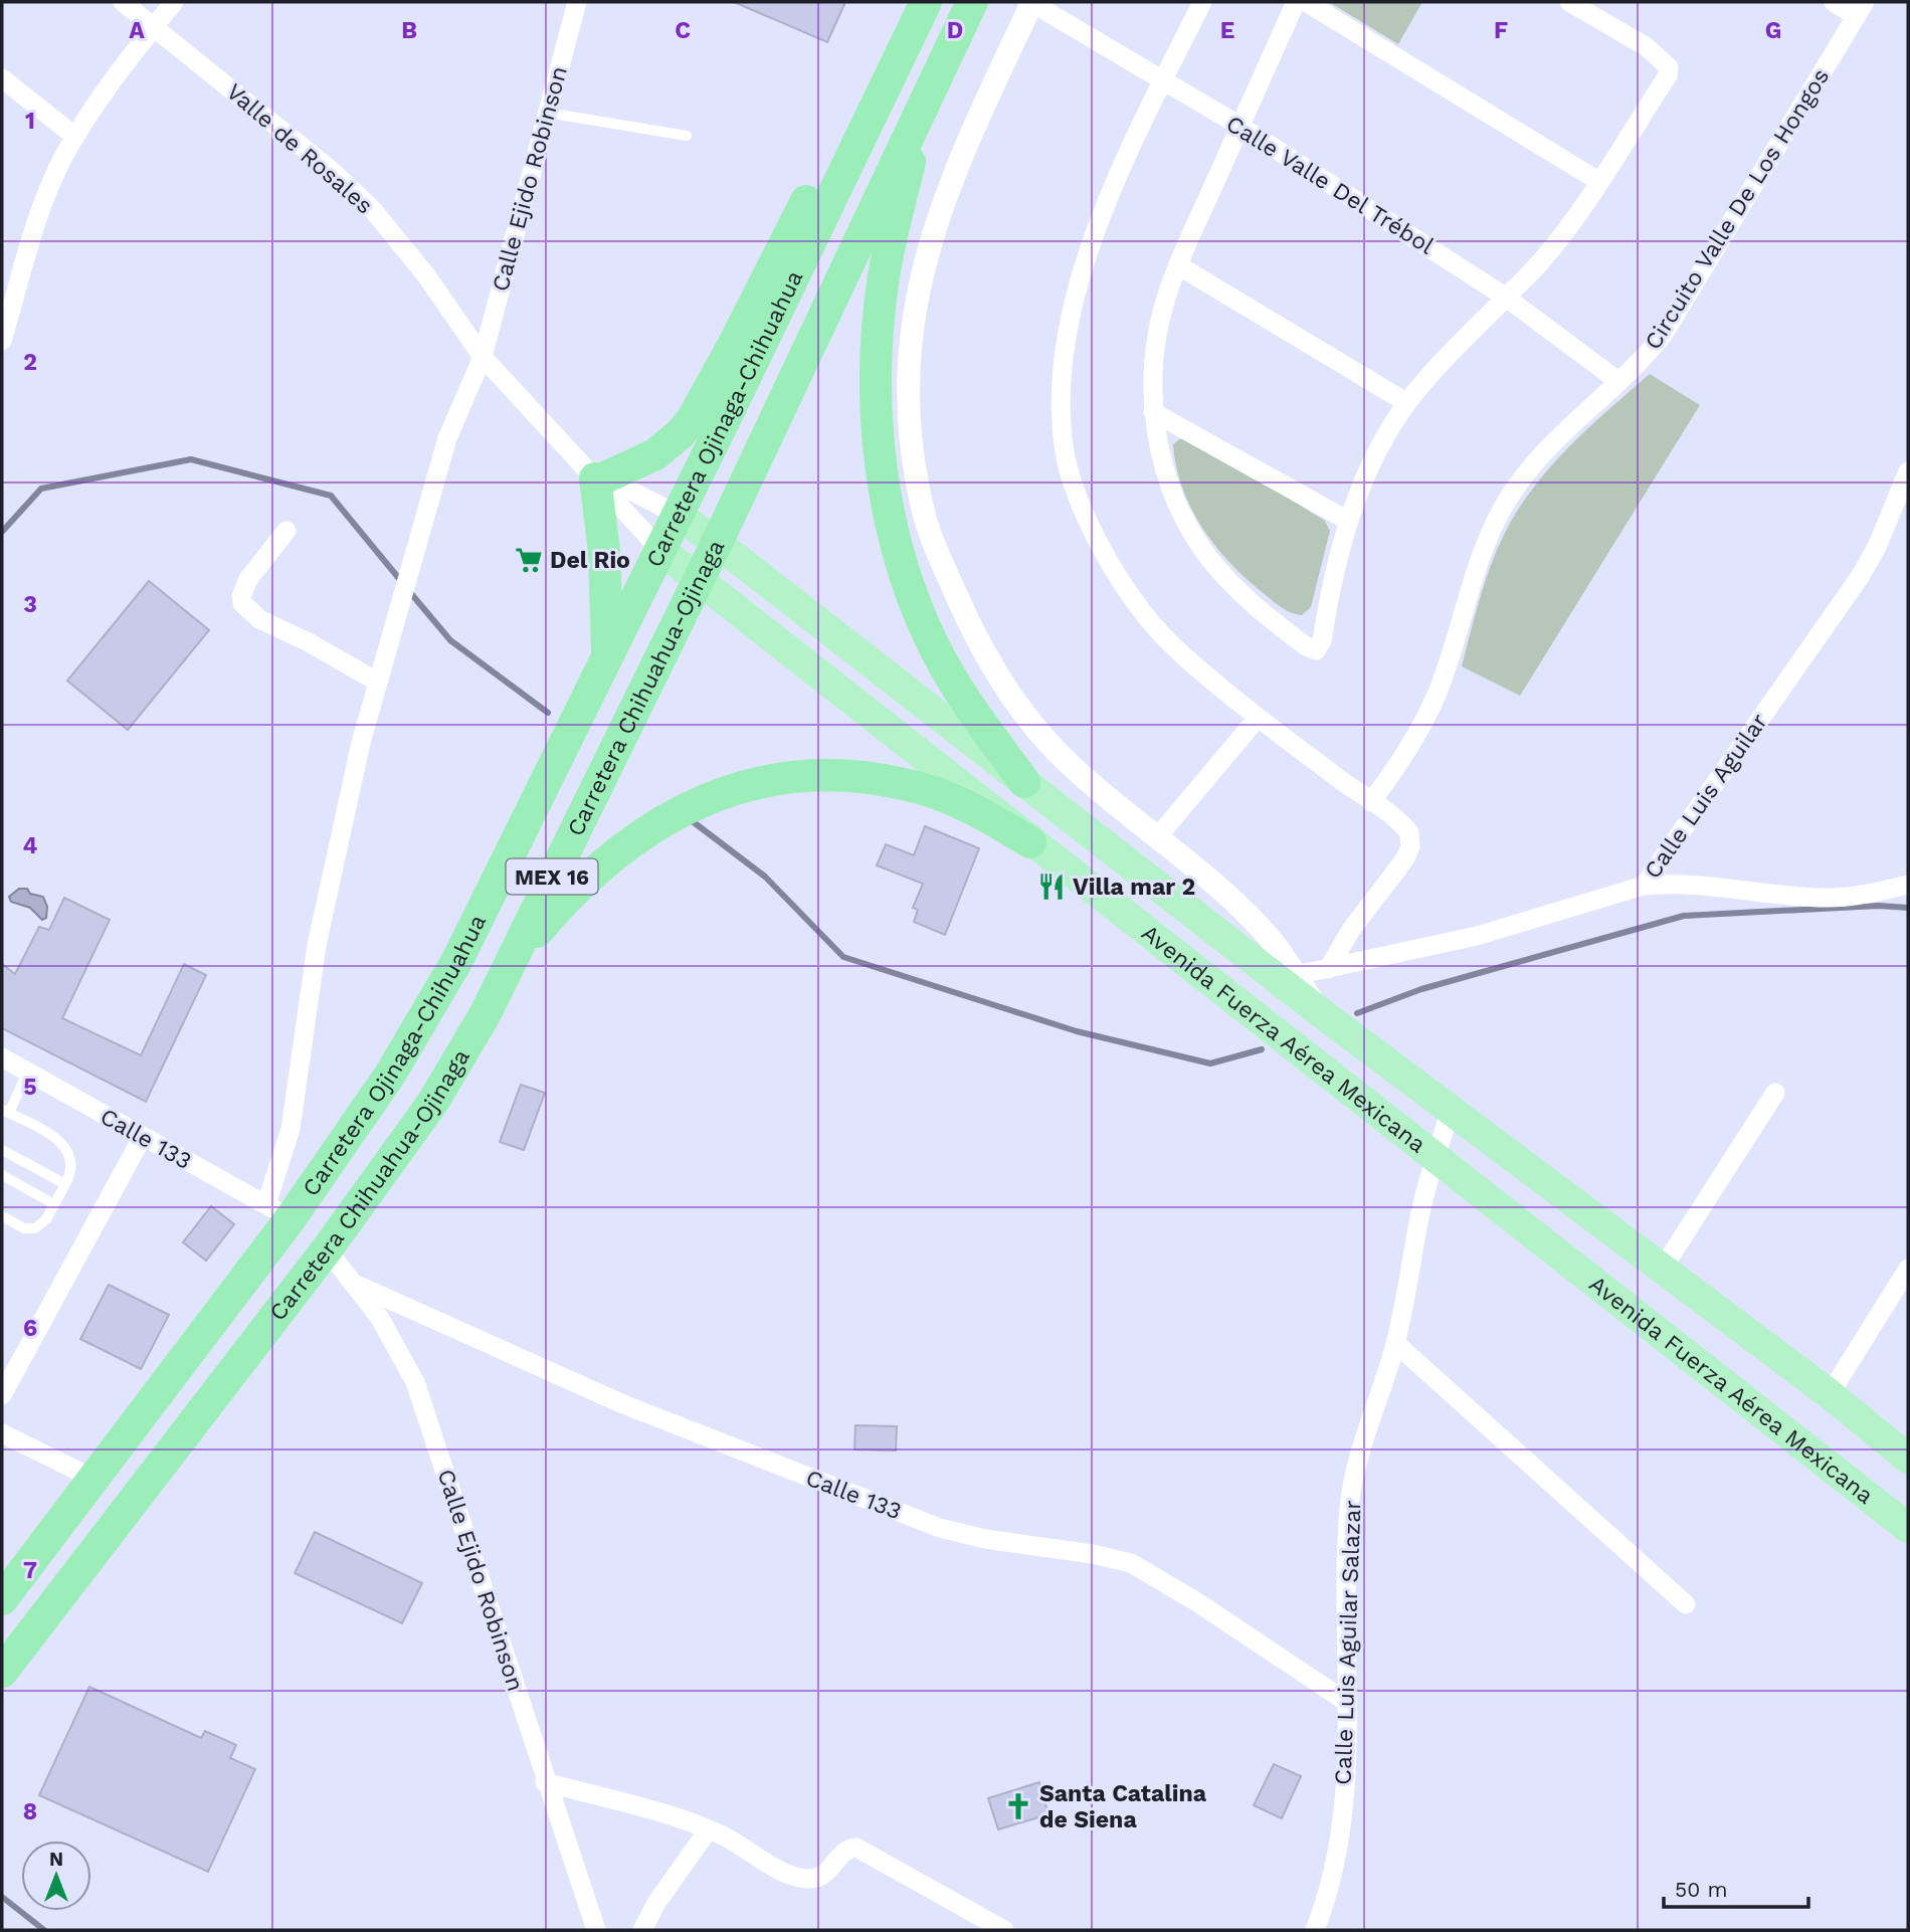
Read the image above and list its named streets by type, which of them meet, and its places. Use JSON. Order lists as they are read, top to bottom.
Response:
{
  "streets": {
    "highway": ["Carretera Ojinaga-Chihuahua", "Carretera Chihuahua-Ojinaga", "MEX 16"],
    "main road": ["Avenida Fuerza Aérea Mexicana"],
    "street": [
      "Valle de Rosales",
      "Calle Ejido Robinson",
      "Calle Valle Del Trébol",
      "Circuito Valle De Los Hongos",
      "Calle Luis Aguilar",
      "Calle 133",
      "Calle Luis Aguilar Salazar"
    ]
  },
  "crossings": [
    ["Valle de Rosales", "Calle Ejido Robinson"],
    ["Valle de Rosales", "Carretera Ojinaga-Chihuahua"],
    ["Valle de Rosales", "Avenida Fuerza Aérea Mexicana"],
    ["Calle Ejido Robinson", "Carretera Ojinaga-Chihuahua"],
    ["Calle Ejido Robinson", "Carretera Chihuahua-Ojinaga"],
    ["Calle Ejido Robinson", "Calle 133"],
    ["Calle Valle Del Trébol", "Circuito Valle De Los Hongos"],
    ["Carretera Ojinaga-Chihuahua", "Avenida Fuerza Aérea Mexicana"],
    ["Carretera Ojinaga-Chihuahua", "Calle 133"],
    ["Carretera Chihuahua-Ojinaga", "Avenida Fuerza Aérea Mexicana"],
    ["Avenida Fuerza Aérea Mexicana", "Calle Luis Aguilar Salazar"],
    ["Calle 133", "Calle Luis Aguilar Salazar"]
  ],
  "places": {
    "supermarket": ["Del Rio"],
    "restaurant": ["Villa mar 2"],
    "church": ["Santa Catalina de Siena"]
  },
  "scale_bar": "50 m",
  "north": "top",
  "grid": {
    "columns": [
      "A",
      "B",
      "C",
      "D",
      "E",
      "F",
      "G"
    ],
    "rows": [
      "1",
      "2",
      "3",
      "4",
      "5",
      "6",
      "7",
      "8"
    ]
  }
}
